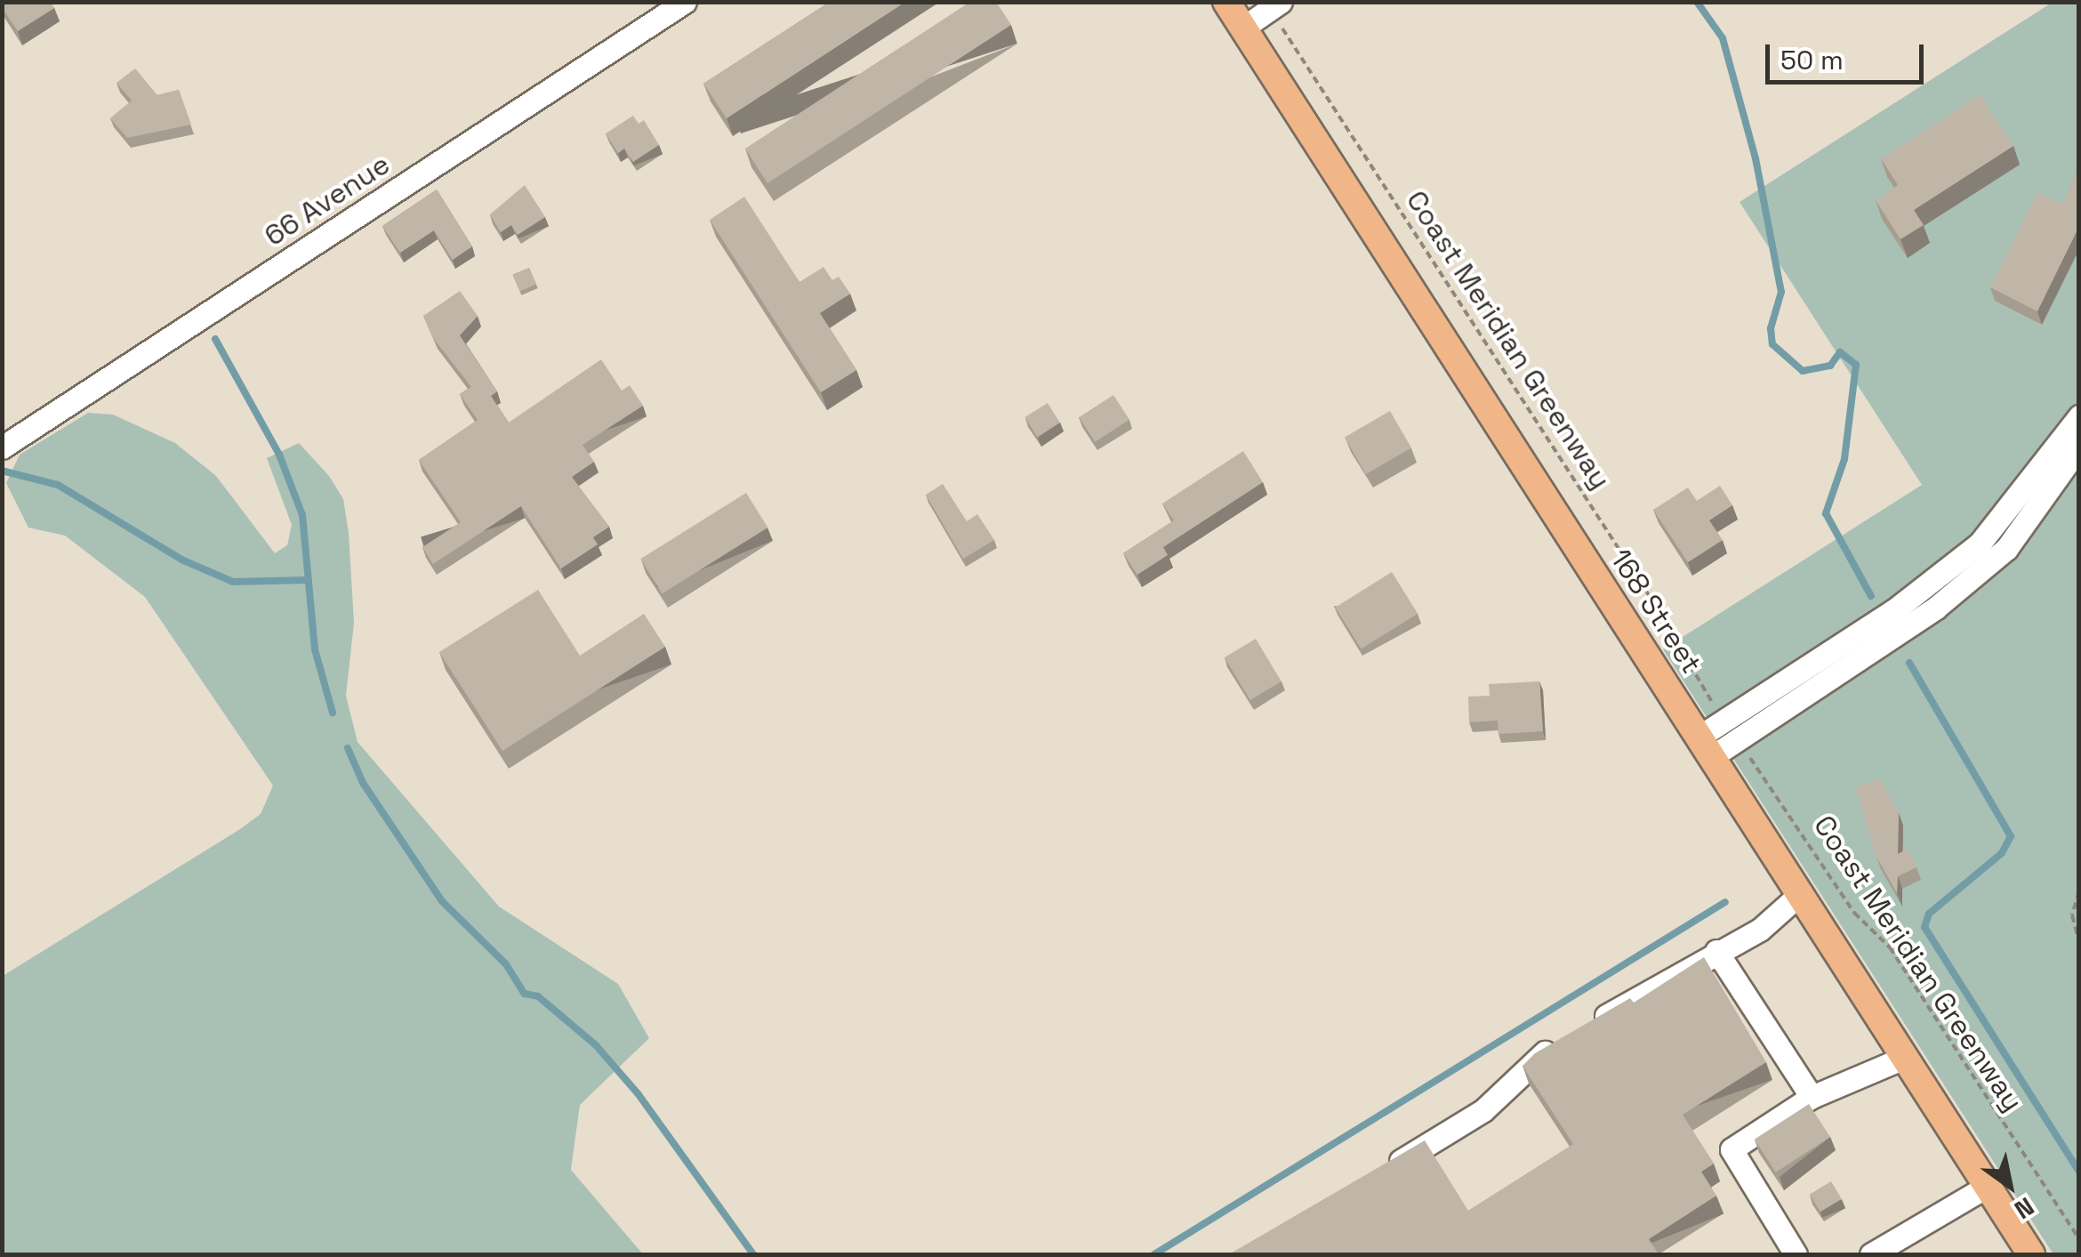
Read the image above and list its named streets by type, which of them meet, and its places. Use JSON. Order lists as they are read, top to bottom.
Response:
{
  "streets": {
    "main road": ["168 Street"],
    "street": ["66 Avenue"],
    "path": ["Coast Meridian Greenway"]
  },
  "scale_bar": "50 m",
  "north": "bottom right"
}
